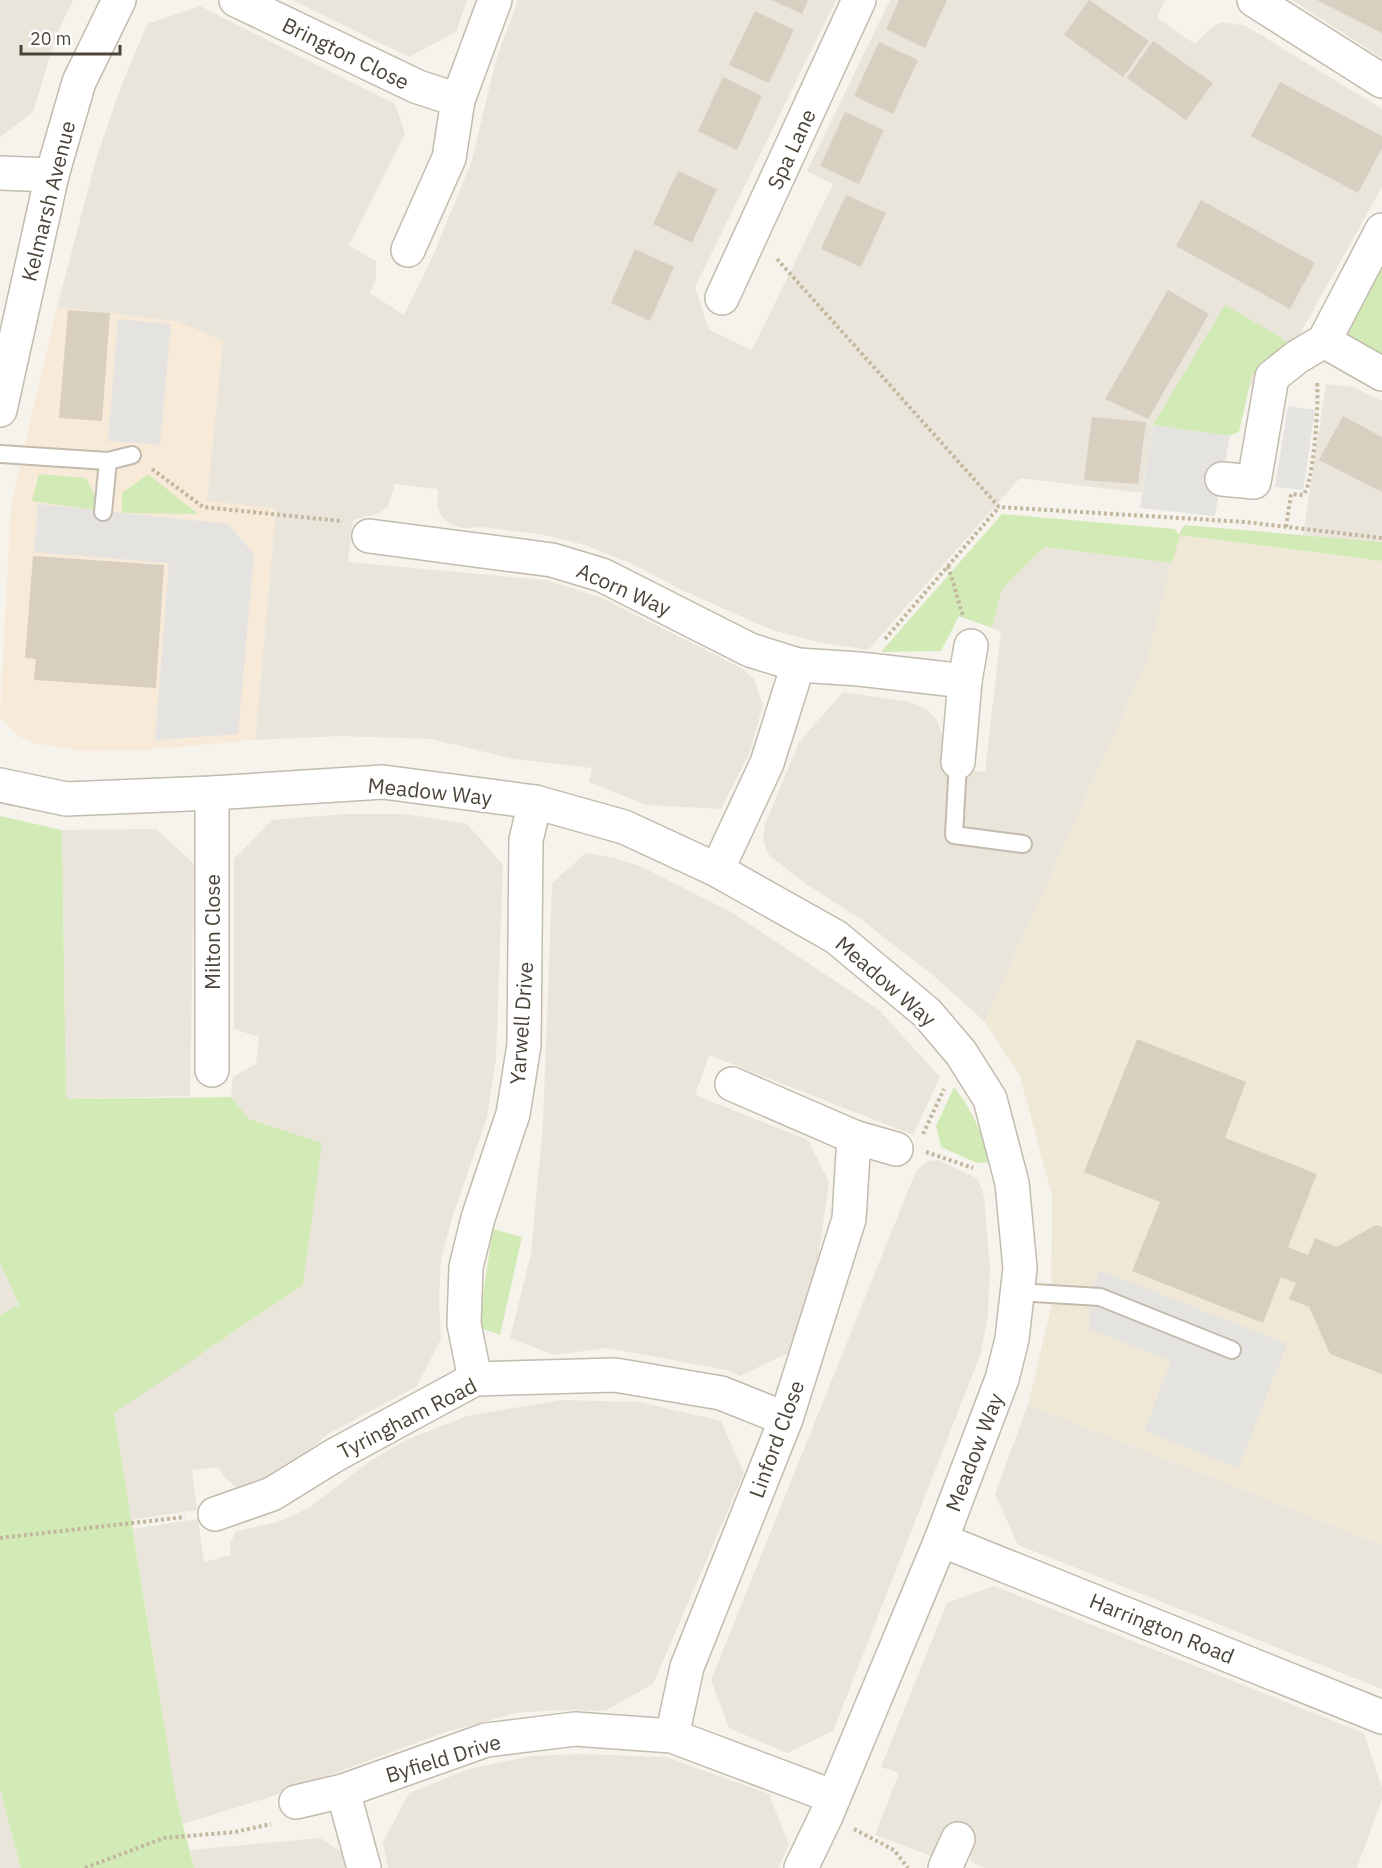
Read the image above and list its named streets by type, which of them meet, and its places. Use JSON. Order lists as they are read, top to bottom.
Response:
{
  "streets": {
    "street": [
      "Brington Close",
      "Spa Lane",
      "Kelmarsh Avenue",
      "Acorn Way",
      "Meadow Way",
      "Milton Close",
      "Yarwell Drive",
      "Tyringham Road",
      "Linford Close",
      "Harrington Road",
      "Byfield Drive"
    ]
  },
  "crossings": [
    ["Meadow Way", "Milton Close"],
    ["Meadow Way", "Yarwell Drive"],
    ["Meadow Way", "Harrington Road"],
    ["Meadow Way", "Byfield Drive"],
    ["Yarwell Drive", "Tyringham Road"],
    ["Tyringham Road", "Linford Close"],
    ["Linford Close", "Byfield Drive"]
  ],
  "scale_bar": "20 m"
}
